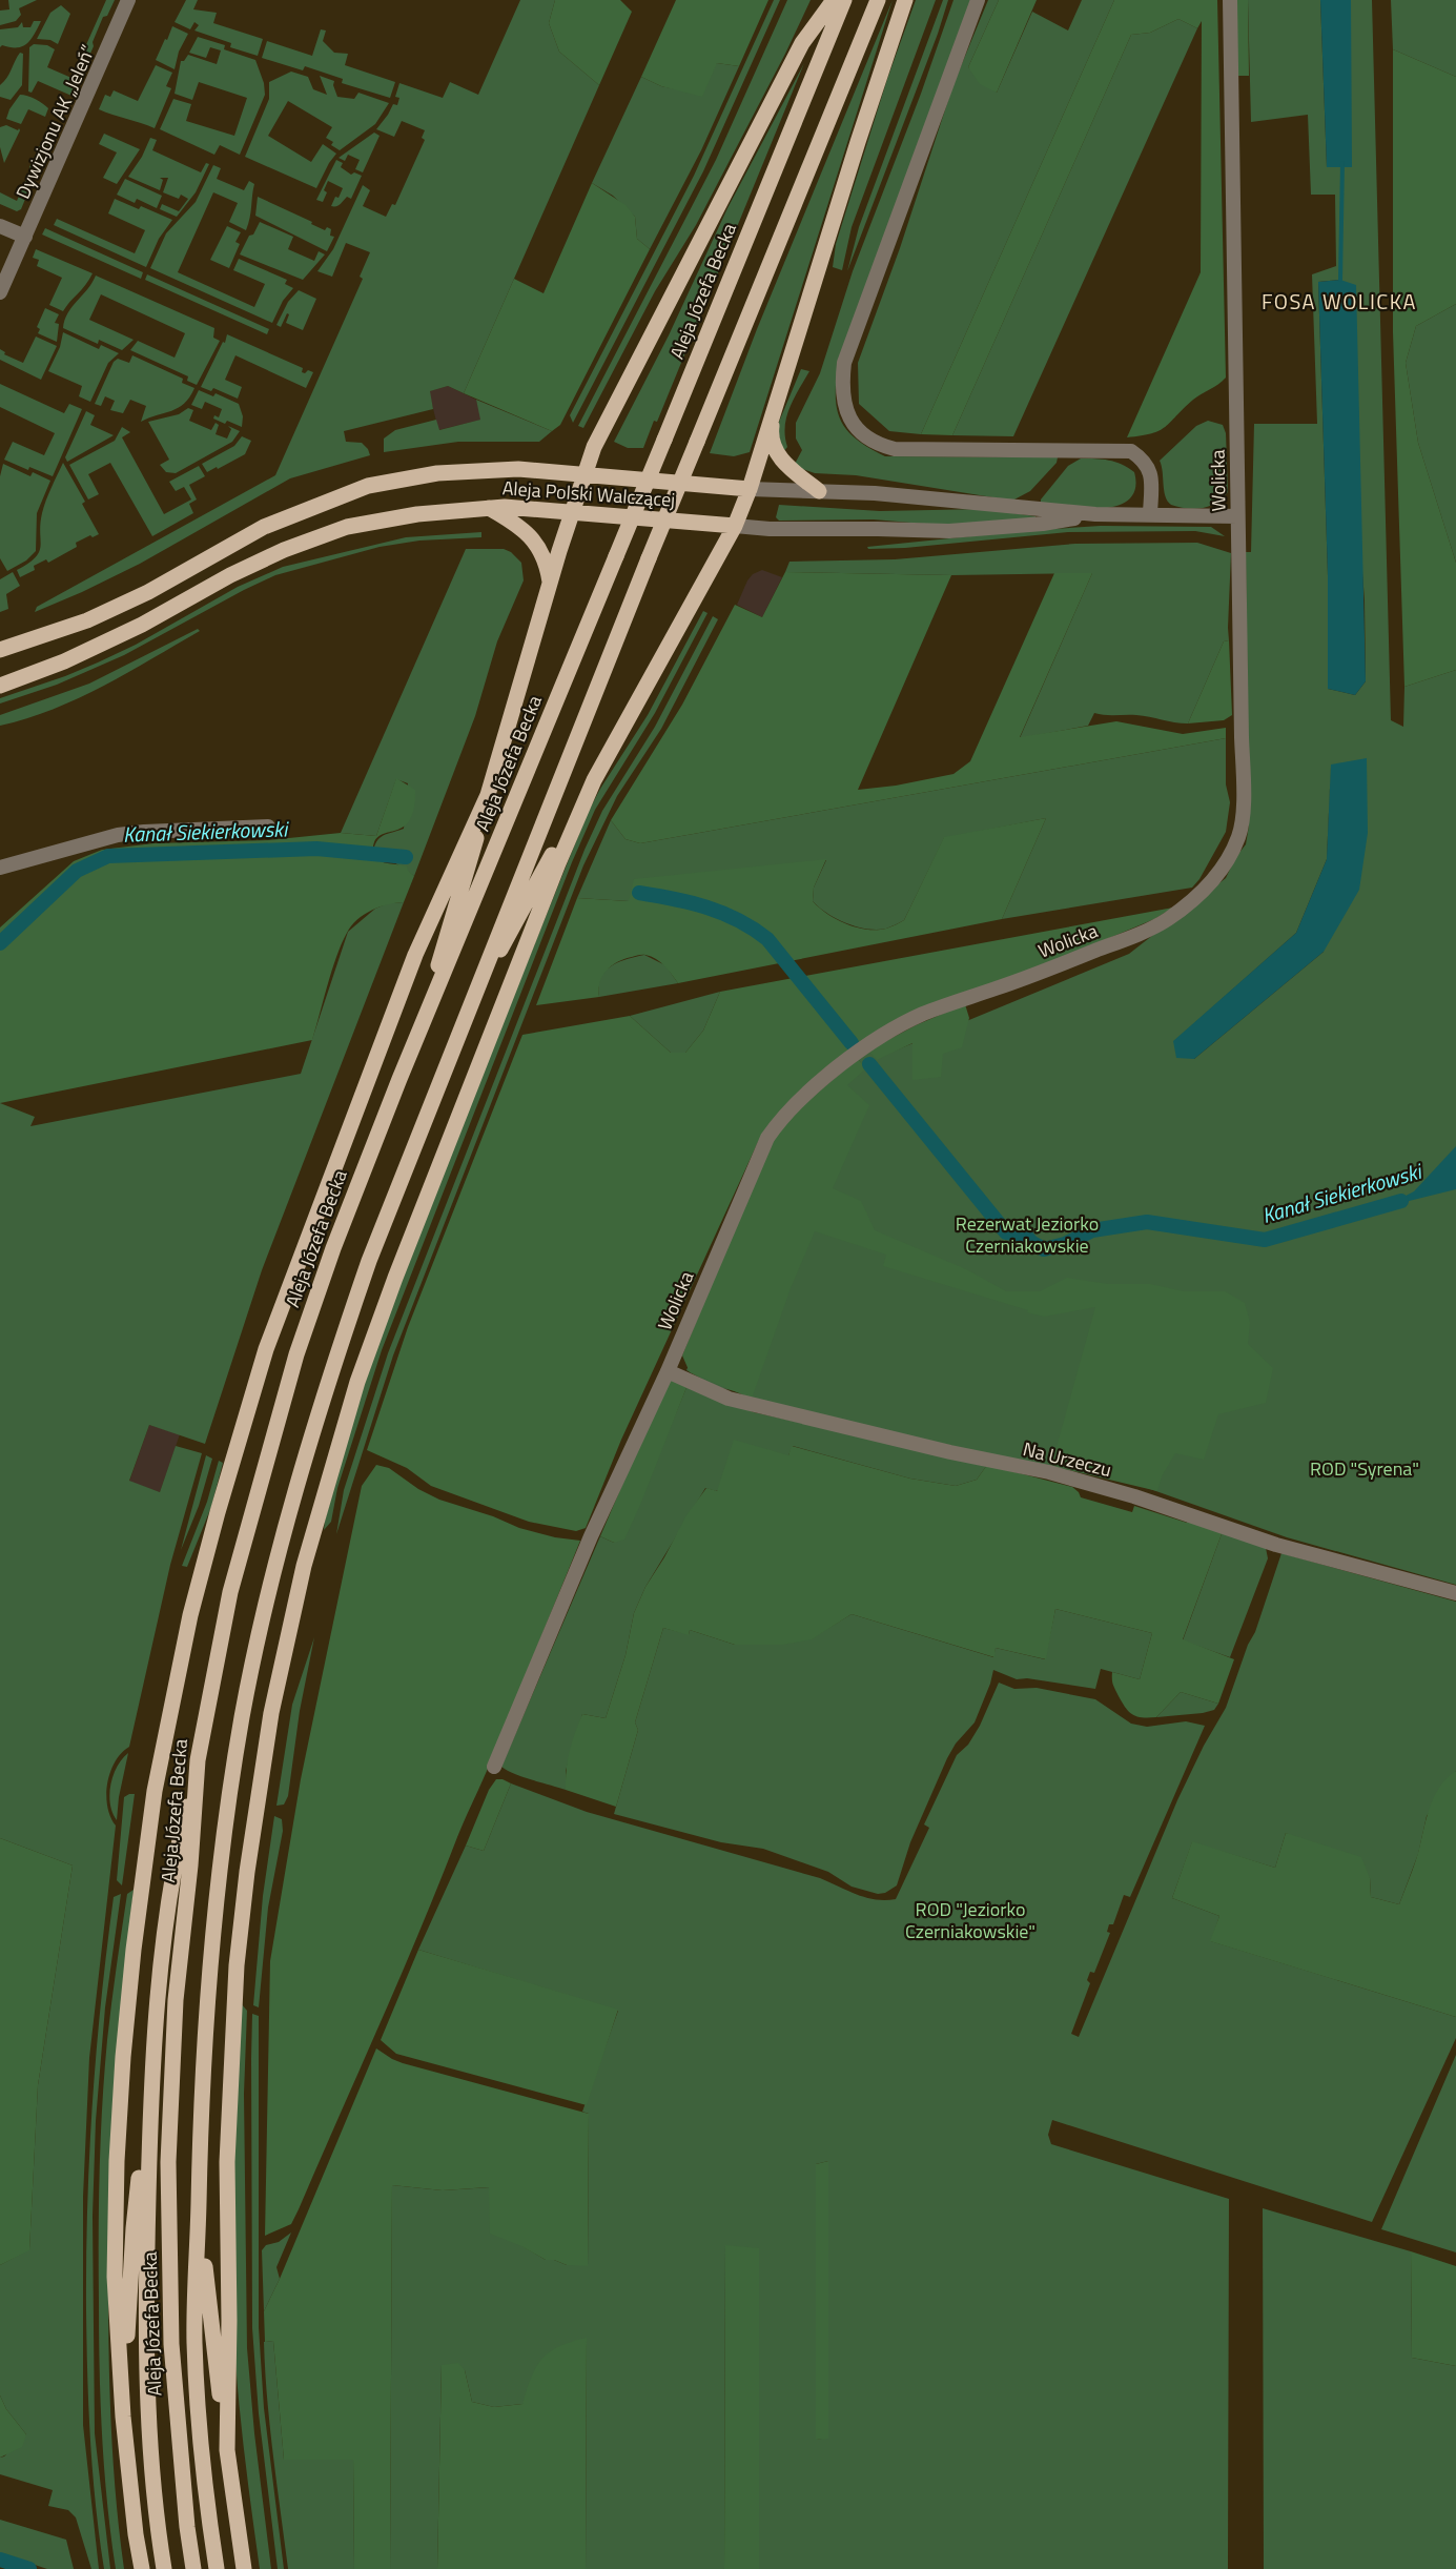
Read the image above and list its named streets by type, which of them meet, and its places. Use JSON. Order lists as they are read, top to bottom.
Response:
{
  "streets": {
    "main road": ["Aleja Józefa Becka", "Aleja Polski Walczącej"],
    "street": ["Dywizjonu AK „Jeleń”", "Wolicka", "Na Urzeczu"]
  },
  "crossings": [
    ["Aleja Józefa Becka", "Aleja Polski Walczącej"],
    ["Wolicka", "Aleja Polski Walczącej"],
    ["Wolicka", "Na Urzeczu"]
  ],
  "districts": ["FOSA WOLICKA"],
  "water": ["Kanał Siekierkowski"],
  "parks": ["Rezerwat Jeziorko Czerniakowskie", "ROD \"Syrena\"", "ROD \"Jeziorko Czerniakowskie\""]
}
